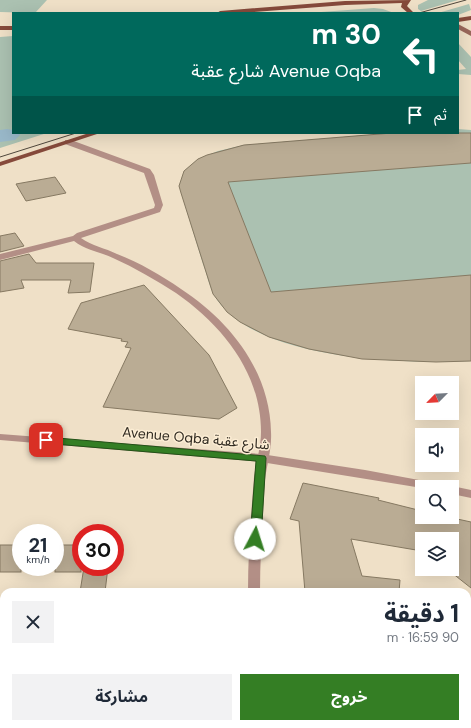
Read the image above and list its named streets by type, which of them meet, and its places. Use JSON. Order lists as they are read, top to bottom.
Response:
{
  "streets": {
    "street": ["Avenue Oqba شارع عقبة"]
  },
  "north": "bottom left",
  "page": {
    "turn": ["30 m", "Avenue Oqba شارع عقبة"],
    "then": "ثم",
    "speed": "21 km/h",
    "limit": "30",
    "heading": ["1 دقيقة", "90 m · 16:59"],
    "buttons": ["خروج", "مشاركة"]
  }
}
